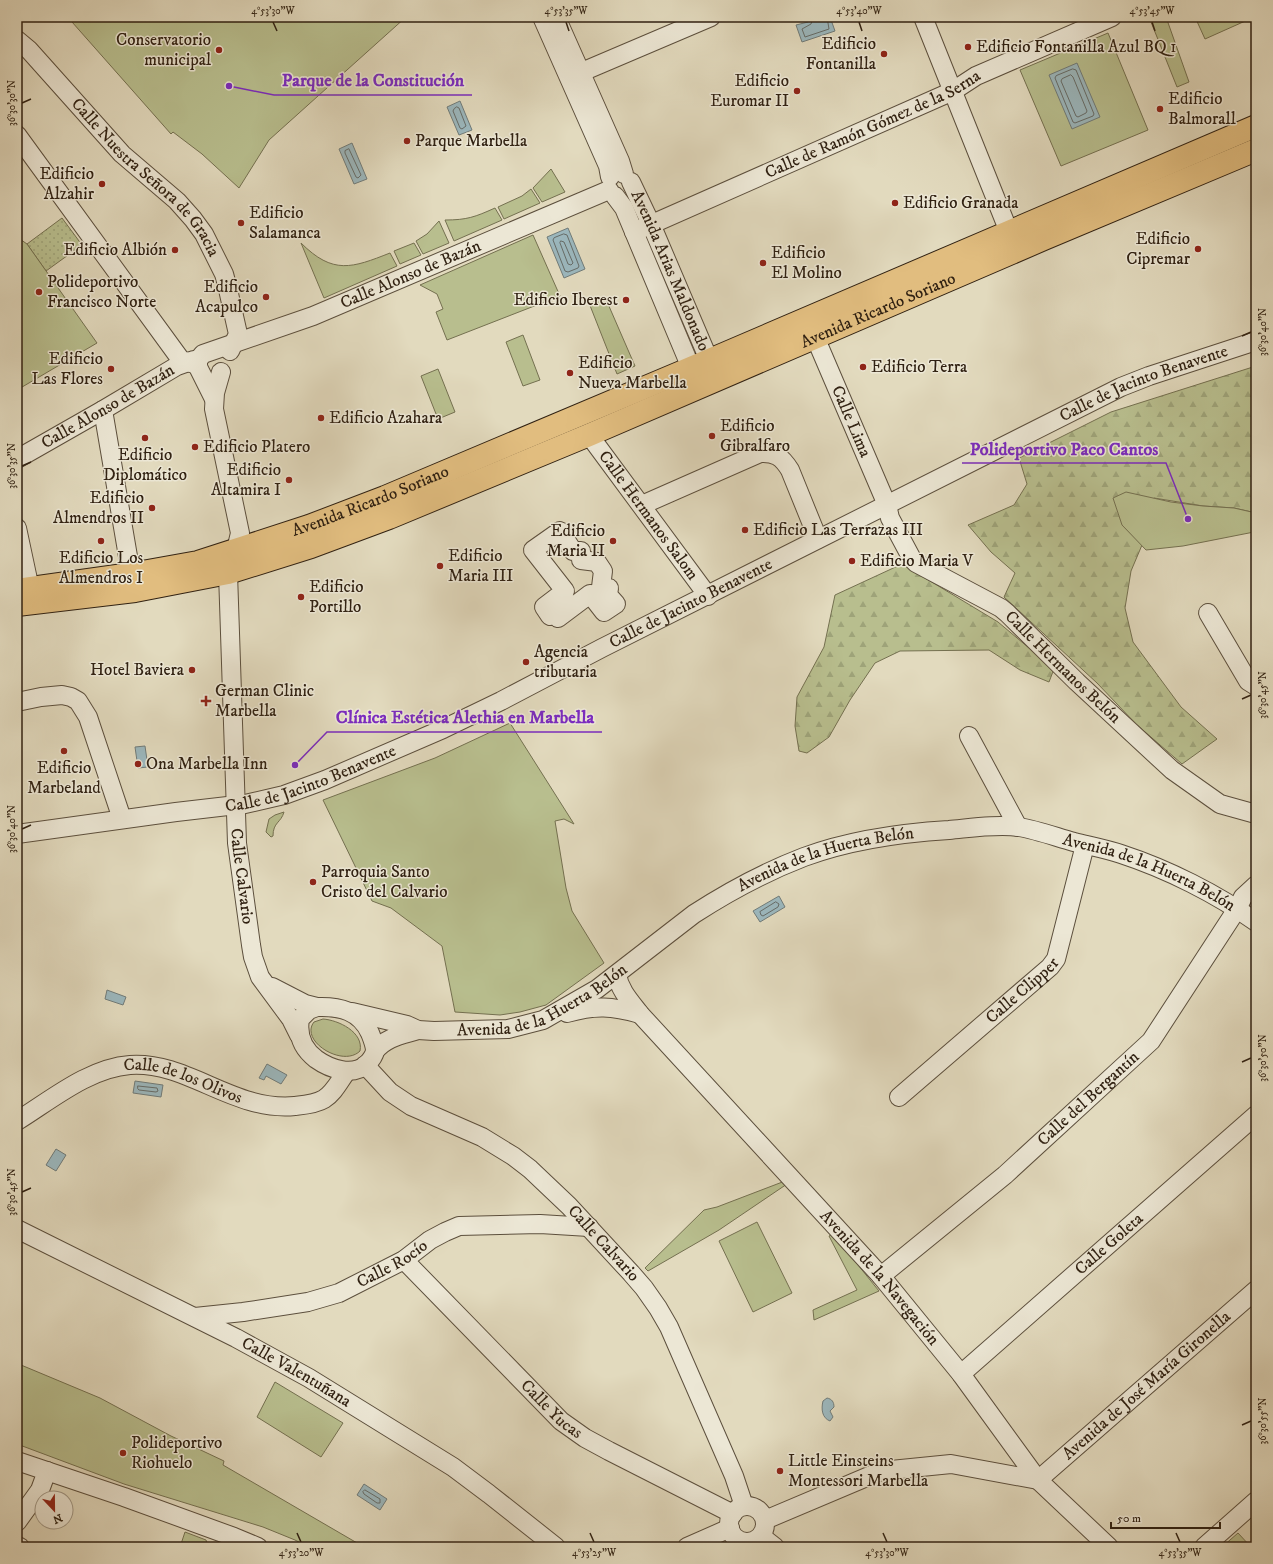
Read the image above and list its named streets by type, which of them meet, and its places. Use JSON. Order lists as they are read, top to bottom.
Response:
{
  "streets": {
    "main road": ["Avenida Ricardo Soriano"],
    "street": [
      "Calle de Ramón Gómez de la Serna",
      "Calle Nuestra Señora de Gracia",
      "Avenida Arias Maldonado",
      "Calle Alonso de Bazán",
      "Calle de Jacinto Benavente",
      "Calle Lima",
      "Calle Hermanos Salom",
      "Calle Hermanos Belón",
      "Avenida de la Huerta Belón",
      "Calle Calvario",
      "Calle Clipper",
      "Calle de los Olivos",
      "Calle del Bergantín",
      "Calle Goleta",
      "Calle Rocío",
      "Avenida de la Navegación",
      "Calle Valentuñana",
      "Avenida de José María Gironella",
      "Calle Yucas"
    ]
  },
  "crossings": [
    ["Calle de Ramón Gómez de la Serna", "Avenida Arias Maldonado"],
    ["Calle Nuestra Señora de Gracia", "Calle Alonso de Bazán"],
    ["Avenida Arias Maldonado", "Calle Alonso de Bazán"],
    ["Avenida Arias Maldonado", "Avenida Ricardo Soriano"],
    ["Avenida Ricardo Soriano", "Calle Lima"],
    ["Avenida Ricardo Soriano", "Calle Hermanos Salom"],
    ["Avenida Ricardo Soriano", "Calle Calvario"],
    ["Calle de Jacinto Benavente", "Calle Lima"],
    ["Calle de Jacinto Benavente", "Calle Hermanos Salom"],
    ["Calle de Jacinto Benavente", "Calle Hermanos Belón"],
    ["Calle de Jacinto Benavente", "Calle Calvario"],
    ["Calle Lima", "Calle Hermanos Belón"],
    ["Avenida de la Huerta Belón", "Calle Calvario"],
    ["Avenida de la Huerta Belón", "Calle Clipper"],
    ["Avenida de la Huerta Belón", "Calle de los Olivos"],
    ["Avenida de la Huerta Belón", "Calle del Bergantín"],
    ["Avenida de la Huerta Belón", "Avenida de la Navegación"],
    ["Calle Calvario", "Calle de los Olivos"],
    ["Calle Calvario", "Calle Rocío"],
    ["Calle Calvario", "Calle Yucas"],
    ["Calle del Bergantín", "Avenida de la Navegación"],
    ["Calle Goleta", "Avenida de la Navegación"],
    ["Calle Rocío", "Calle Valentuñana"],
    ["Calle Rocío", "Calle Yucas"],
    ["Avenida de la Navegación", "Avenida de José María Gironella"]
  ],
  "places": {
    "other": [
      "Edificio Fontanilla Azul BQ 1",
      "Conservatorio municipal",
      "Edificio Fontanilla",
      "Parque de la Constitución",
      "Edificio Euromar II",
      "Edificio Balmorall",
      "Parque Marbella",
      "Edificio Alzahir",
      "Edificio Granada",
      "Edificio Salamanca",
      "Edificio Cipremar",
      "Edificio Albión",
      "Edificio El Molino",
      "Polideportivo Francisco Norte",
      "Edificio Acapulco",
      "Edificio Iberest",
      "Edificio Terra",
      "Edificio Las Flores",
      "Edificio Nueva Marbella",
      "Edificio Azahara",
      "Edificio Gibralfaro",
      "Edificio Diplomático",
      "Edificio Platero",
      "Edificio Altamira I",
      "Edificio Almendros II",
      "Polideportivo Paco Cantos",
      "Edificio Las Terrazas III",
      "Edificio Los Almendros I",
      "Edificio Maria II",
      "Edificio Maria V",
      "Edificio Maria III",
      "Edificio Portillo",
      "Agencia tributaria",
      "Hotel Baviera",
      "Edificio Marbeland",
      "Ona Marbella Inn",
      "Clínica Estética Alethia en Marbella",
      "Parroquia Santo Cristo del Calvario",
      "Polideportivo Riohuelo",
      "Little Einsteins Montessori Marbella"
    ],
    "health": ["German Clinic Marbella"]
  },
  "scale_bar": "50 m",
  "north": "bottom",
  "coordinates": [
    "4°53'30\"W",
    "4°53'35\"W",
    "4°53'40\"W",
    "4°53'45\"W",
    "36°30'30\"N",
    "36°30'40\"N",
    "36°30'35\"N",
    "36°30'45\"N",
    "36°30'50\"N",
    "36°30'55\"N",
    "4°53'20\"W",
    "4°53'25\"W"
  ]
}
